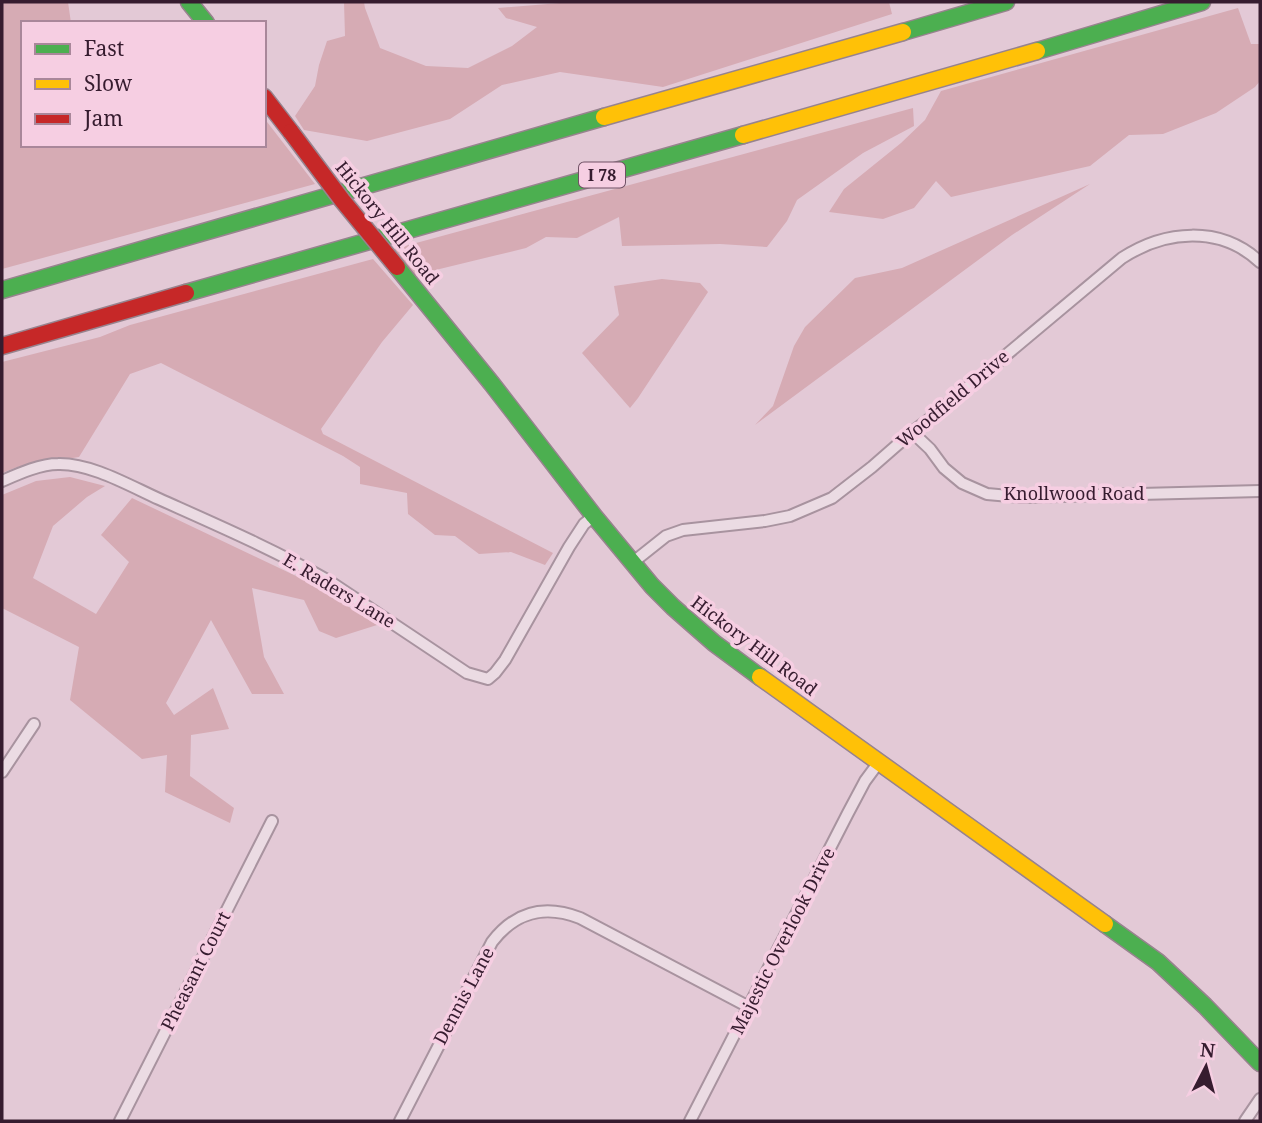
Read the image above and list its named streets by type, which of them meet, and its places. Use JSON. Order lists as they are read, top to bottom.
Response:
{
  "streets": {
    "main road": ["I 78", "Hickory Hill Road"],
    "street": [
      "Woodfield Drive",
      "Knollwood Road",
      "E. Raders Lane",
      "Majestic Overlook Drive",
      "Pheasant Court",
      "Dennis Lane"
    ]
  },
  "crossings": [
    ["Hickory Hill Road", "Woodfield Drive"],
    ["Hickory Hill Road", "E. Raders Lane"],
    ["Hickory Hill Road", "Majestic Overlook Drive"],
    ["Woodfield Drive", "Knollwood Road"],
    ["Majestic Overlook Drive", "Dennis Lane"]
  ],
  "legend": ["Fast", "Slow", "Jam"],
  "north": "top"
}
